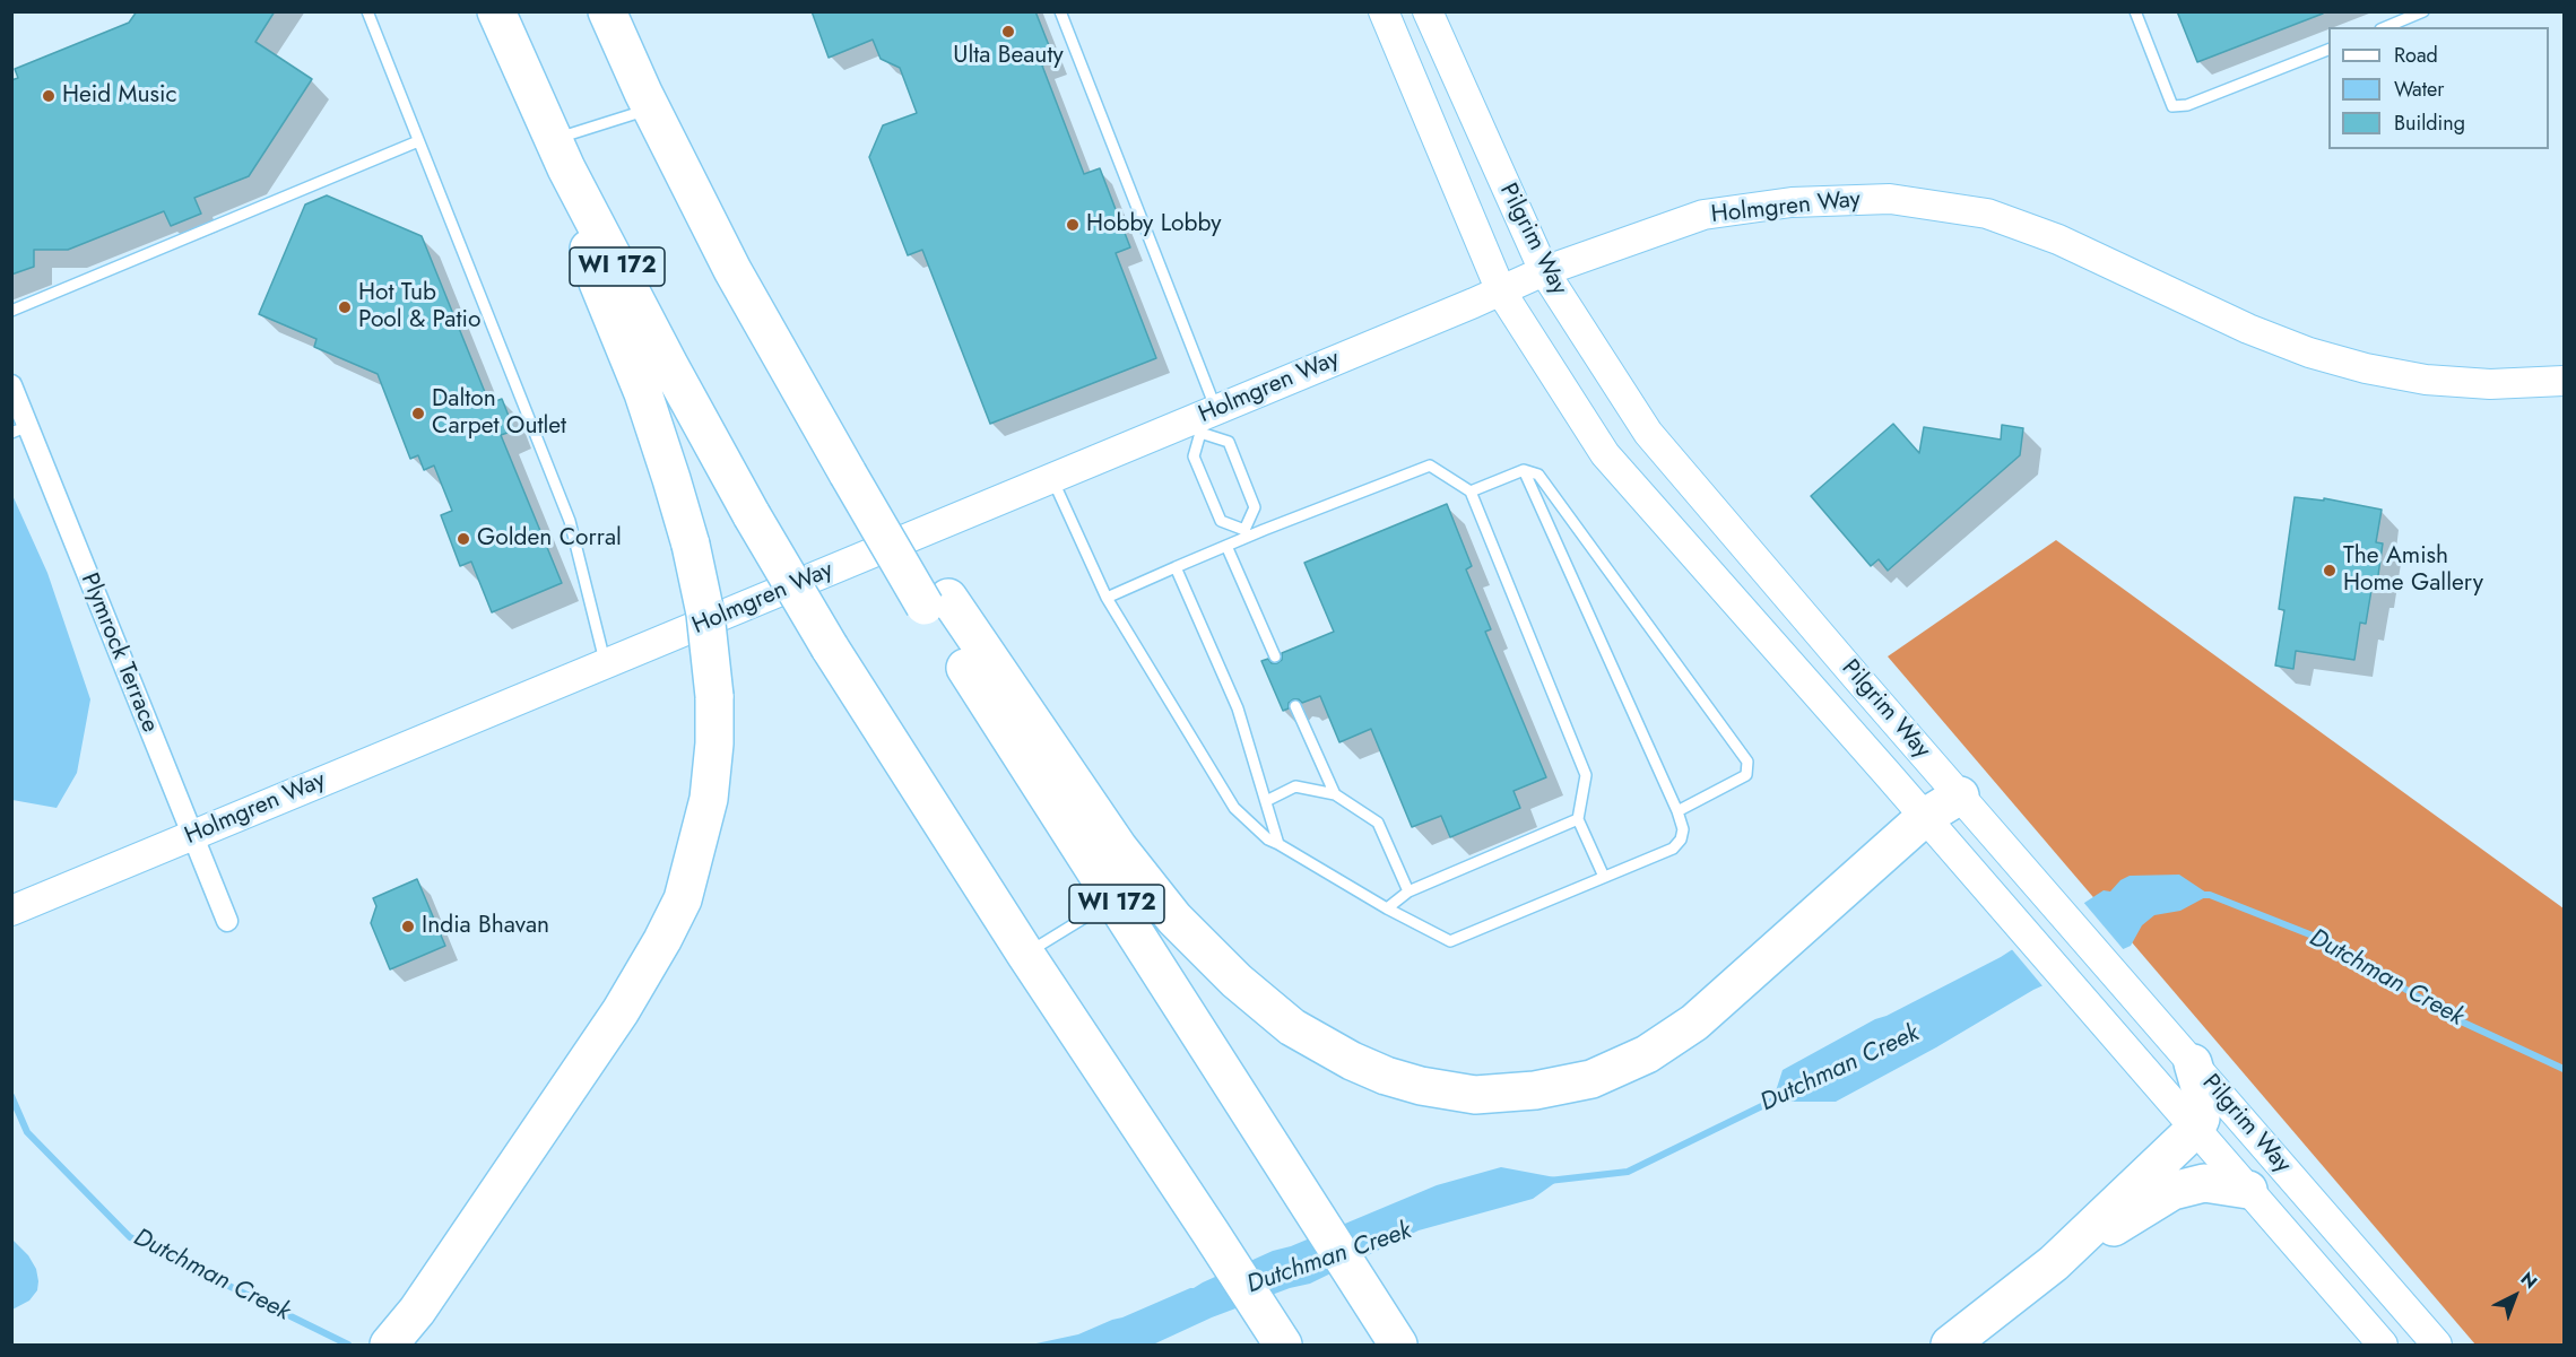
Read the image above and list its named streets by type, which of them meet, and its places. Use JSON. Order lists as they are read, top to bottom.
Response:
{
  "streets": {
    "highway": ["WI 172"],
    "street": ["Holmgren Way", "Pilgrim Way", "Plymrock Terrace"]
  },
  "crossings": [
    ["Holmgren Way", "Pilgrim Way"],
    ["Holmgren Way", "Plymrock Terrace"]
  ],
  "water": ["Dutchman Creek"],
  "places": [
    "Ulta Beauty",
    "Heid Music",
    "Hobby Lobby",
    "Hot Tub Pool & Patio",
    "Dalton Carpet Outlet",
    "Golden Corral",
    "The Amish Home Gallery",
    "India Bhavan"
  ],
  "legend": ["Road", "Water", "Building"],
  "north": "top right"
}
